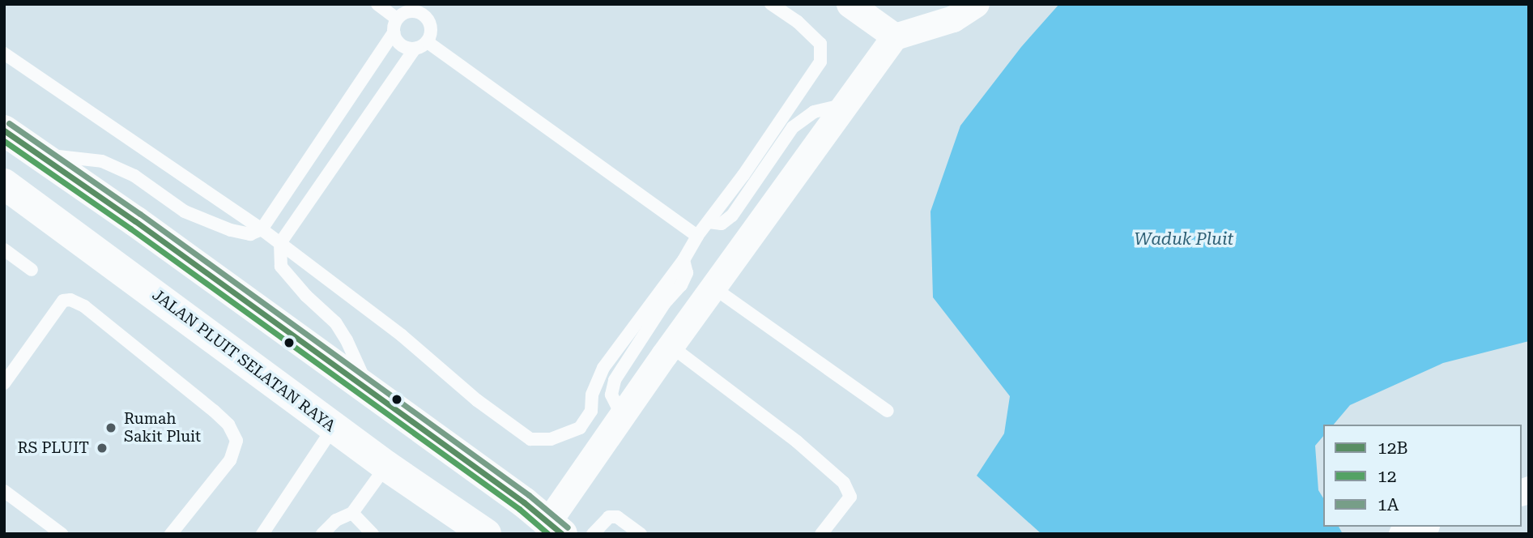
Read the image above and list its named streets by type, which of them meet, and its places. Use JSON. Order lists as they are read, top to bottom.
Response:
{
  "streets": {
    "highway": ["JALAN PLUIT SELATAN RAYA"]
  },
  "water": ["Waduk Pluit"],
  "places": ["Rumah Sakit Pluit", "RS PLUIT"],
  "lines": ["transit line 1A", "transit line 12B", "transit line 12"],
  "legend": ["12B", "12", "1A"]
}
